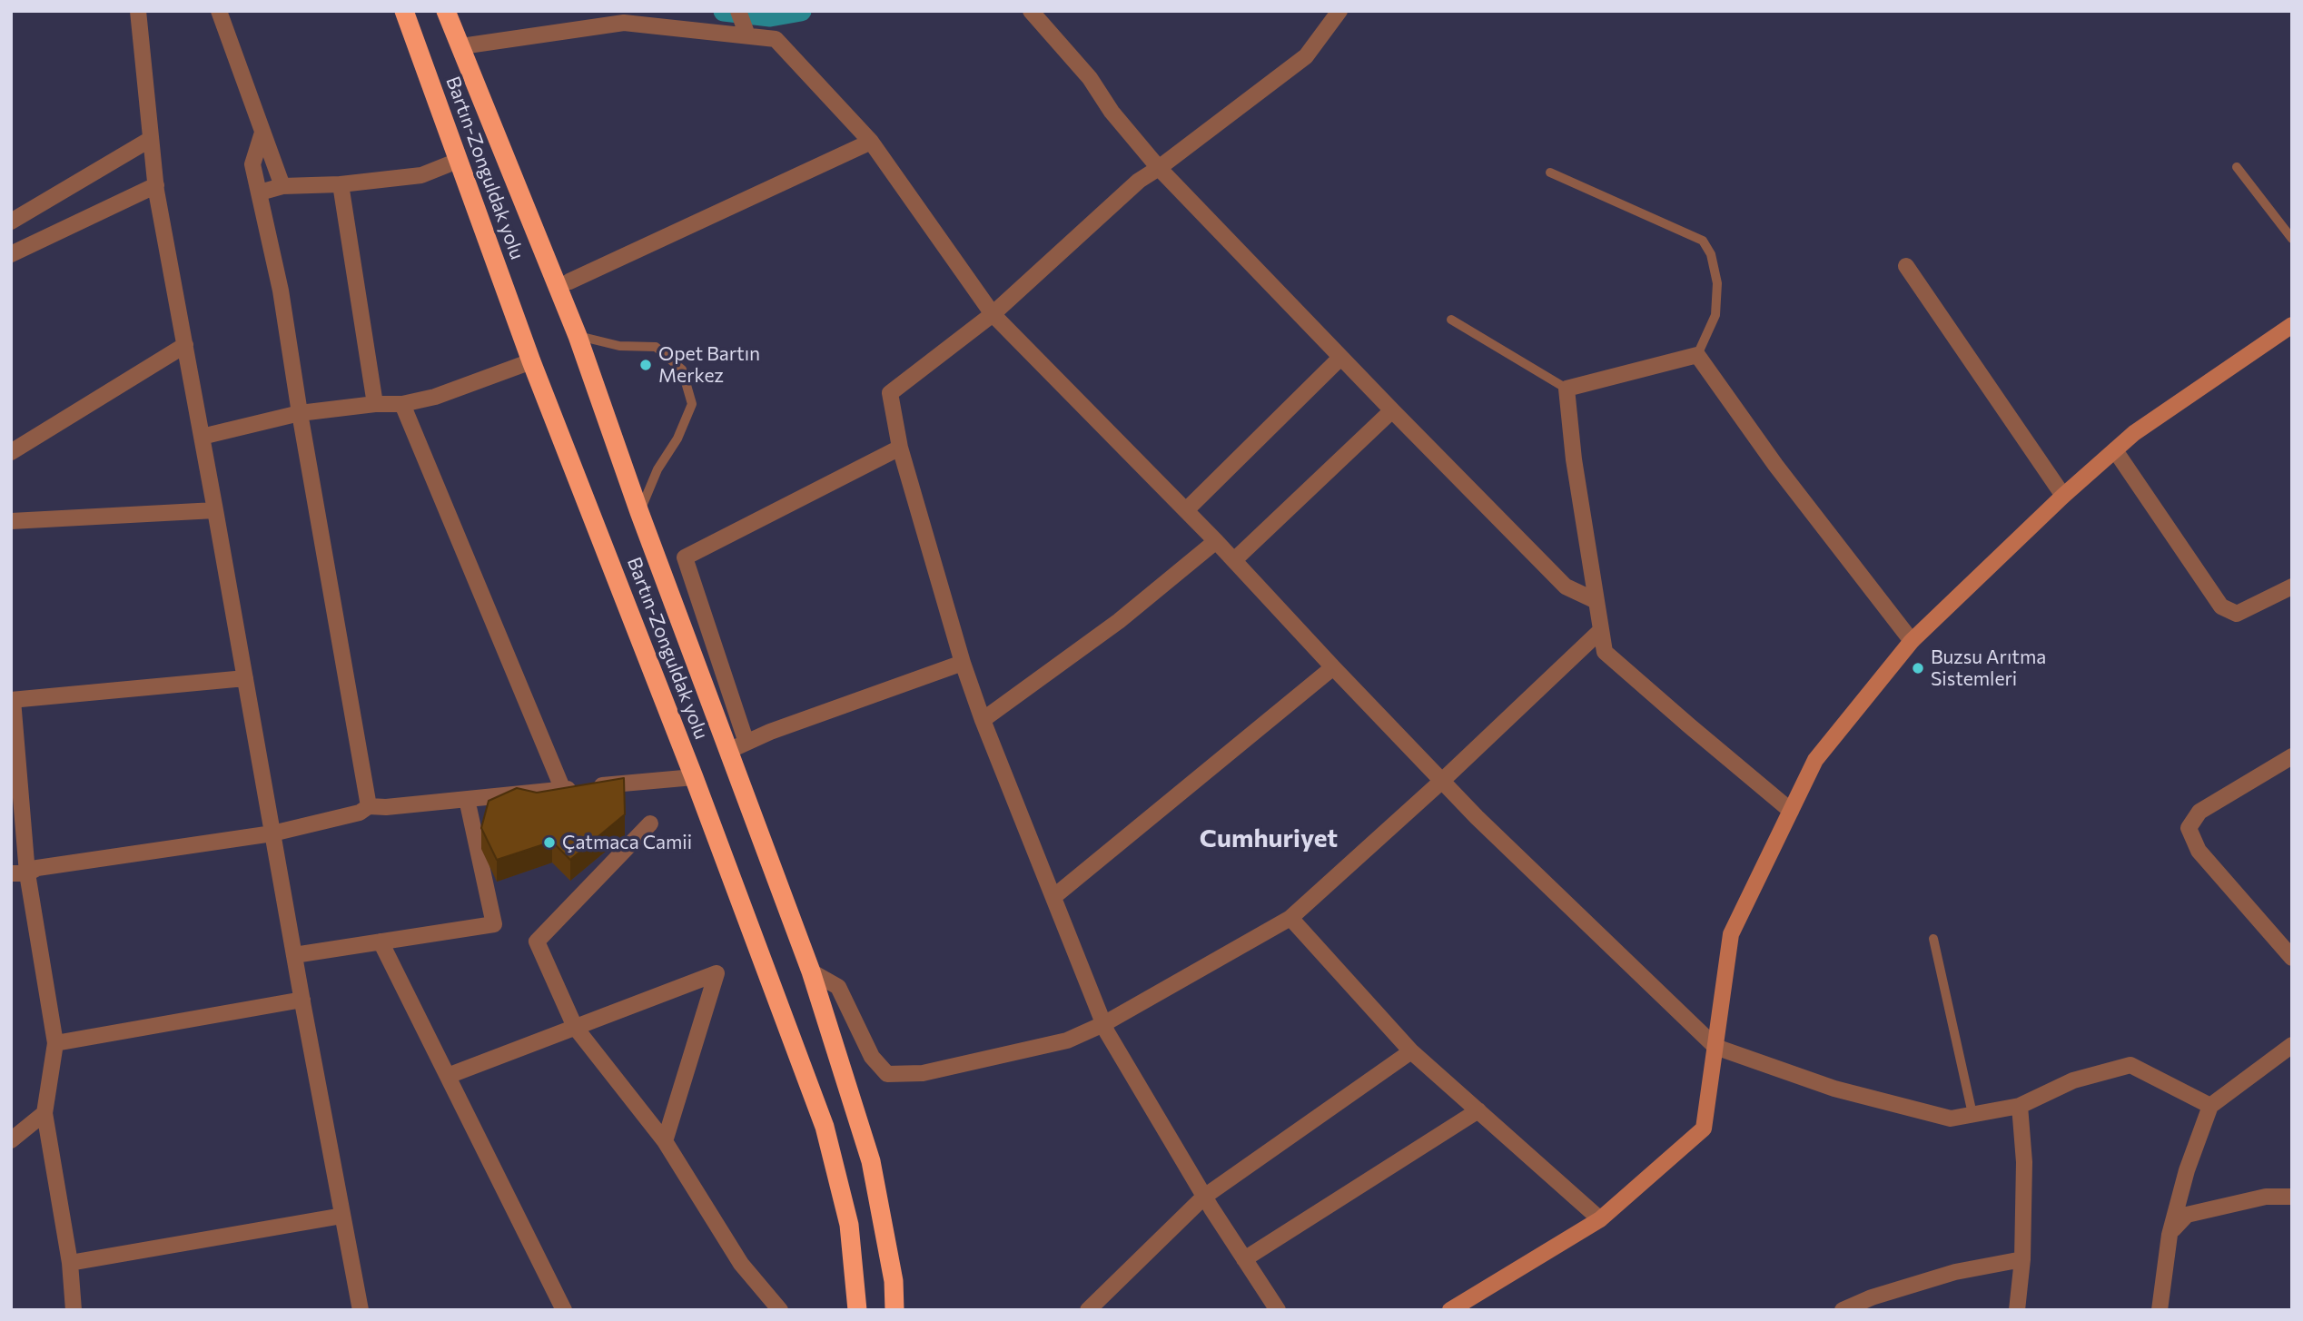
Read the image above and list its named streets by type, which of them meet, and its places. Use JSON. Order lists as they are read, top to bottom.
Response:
{
  "streets": {
    "highway": ["Bartın-Zonguldak yolu"]
  },
  "districts": ["Cumhuriyet"],
  "places": ["Opet Bartın Merkez", "Buzsu Arıtma Sistemleri", "Çatmaca Camii"]
}
